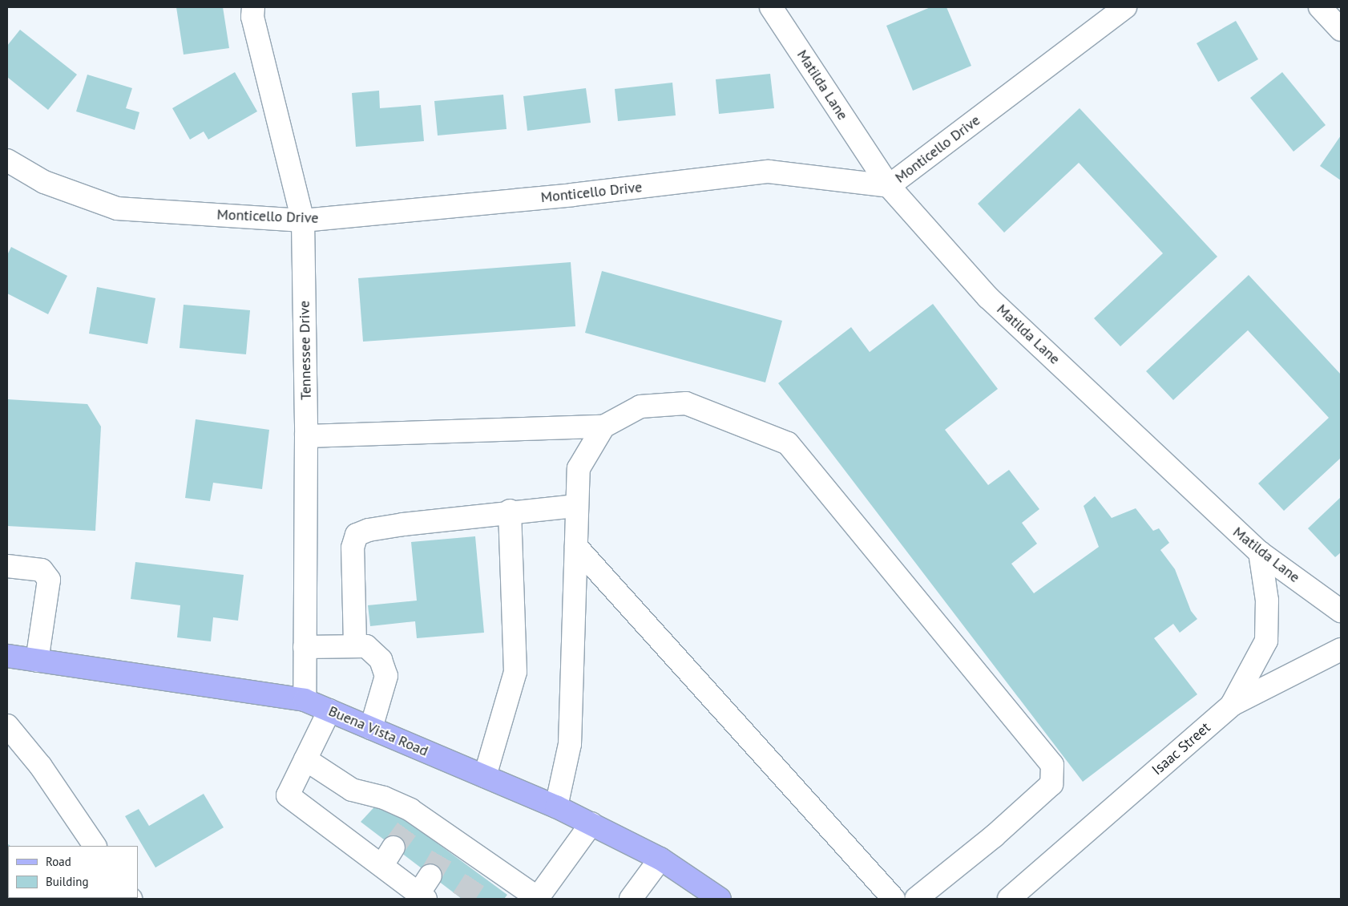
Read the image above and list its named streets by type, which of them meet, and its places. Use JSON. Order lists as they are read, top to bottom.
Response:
{
  "streets": {
    "main road": ["Buena Vista Road"],
    "street": [
      "Matilda Lane",
      "Monticello Drive",
      "Tennessee Drive",
      "Isaac Street"
    ]
  },
  "crossings": [
    ["Matilda Lane", "Monticello Drive"],
    ["Matilda Lane", "Isaac Street"],
    ["Monticello Drive", "Tennessee Drive"],
    ["Tennessee Drive", "Buena Vista Road"]
  ],
  "legend": ["Road", "Building"]
}
